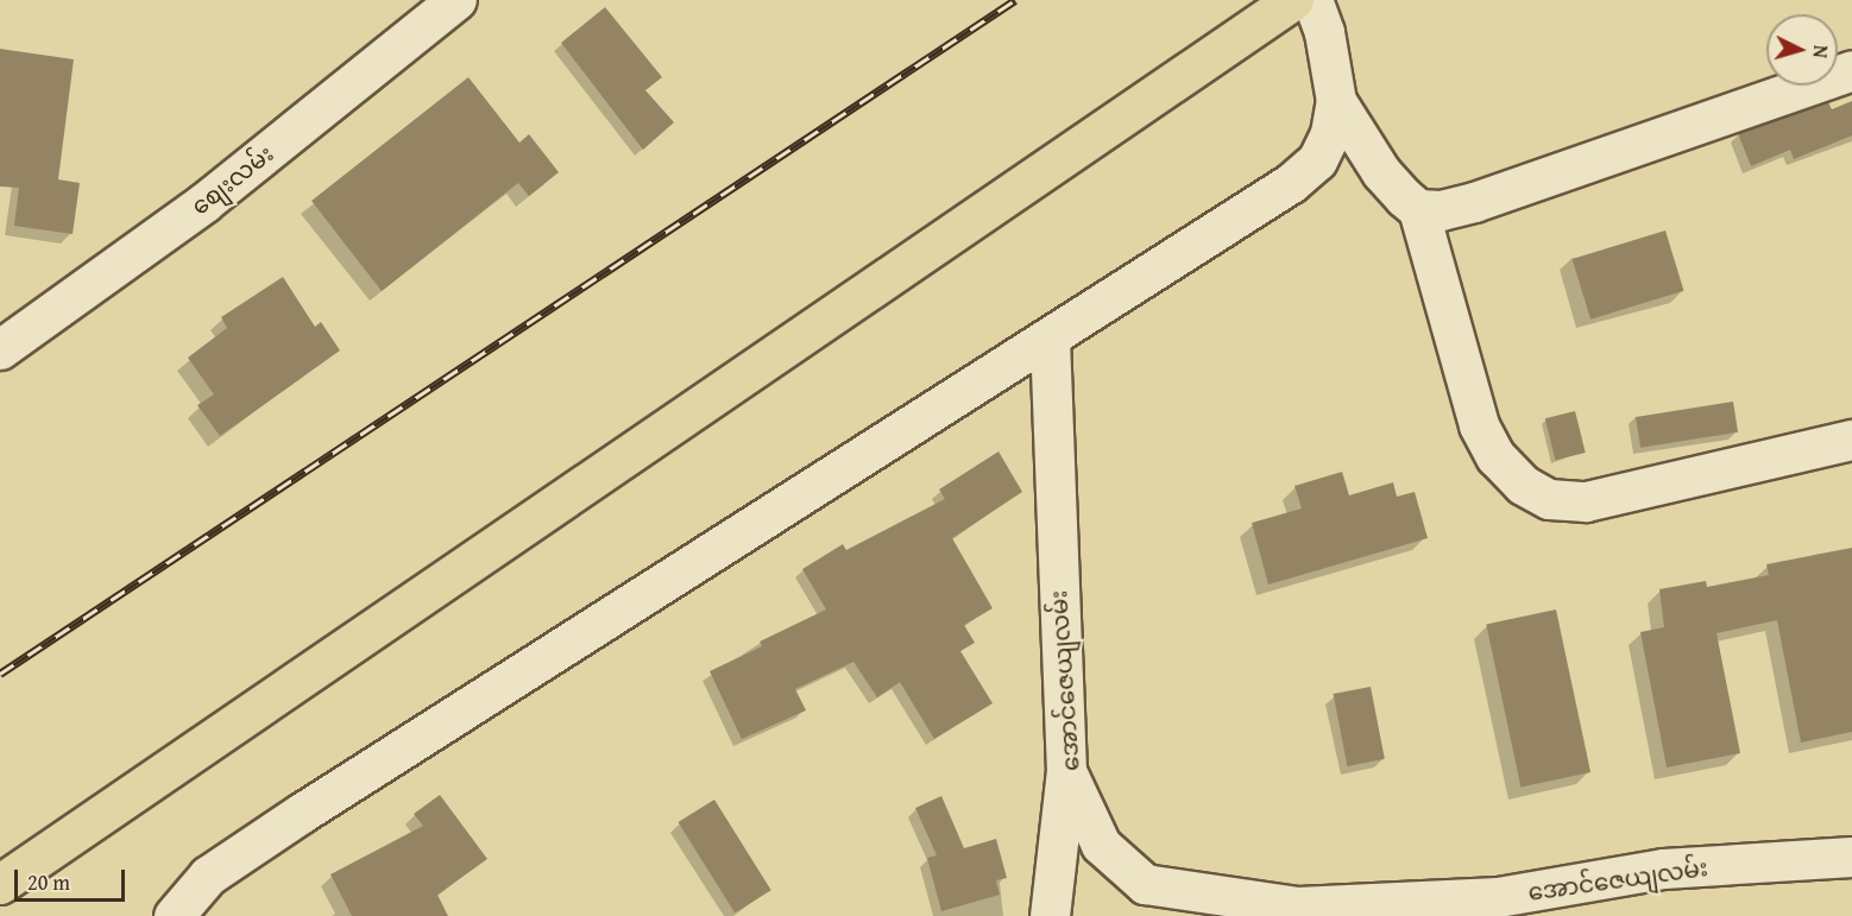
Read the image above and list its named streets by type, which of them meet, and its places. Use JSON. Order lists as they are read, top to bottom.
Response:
{
  "streets": {
    "street": ["စျေးလမ်း", "အောင်ဇေယျလမ်း"]
  },
  "scale_bar": "20 m",
  "north": "right"
}
